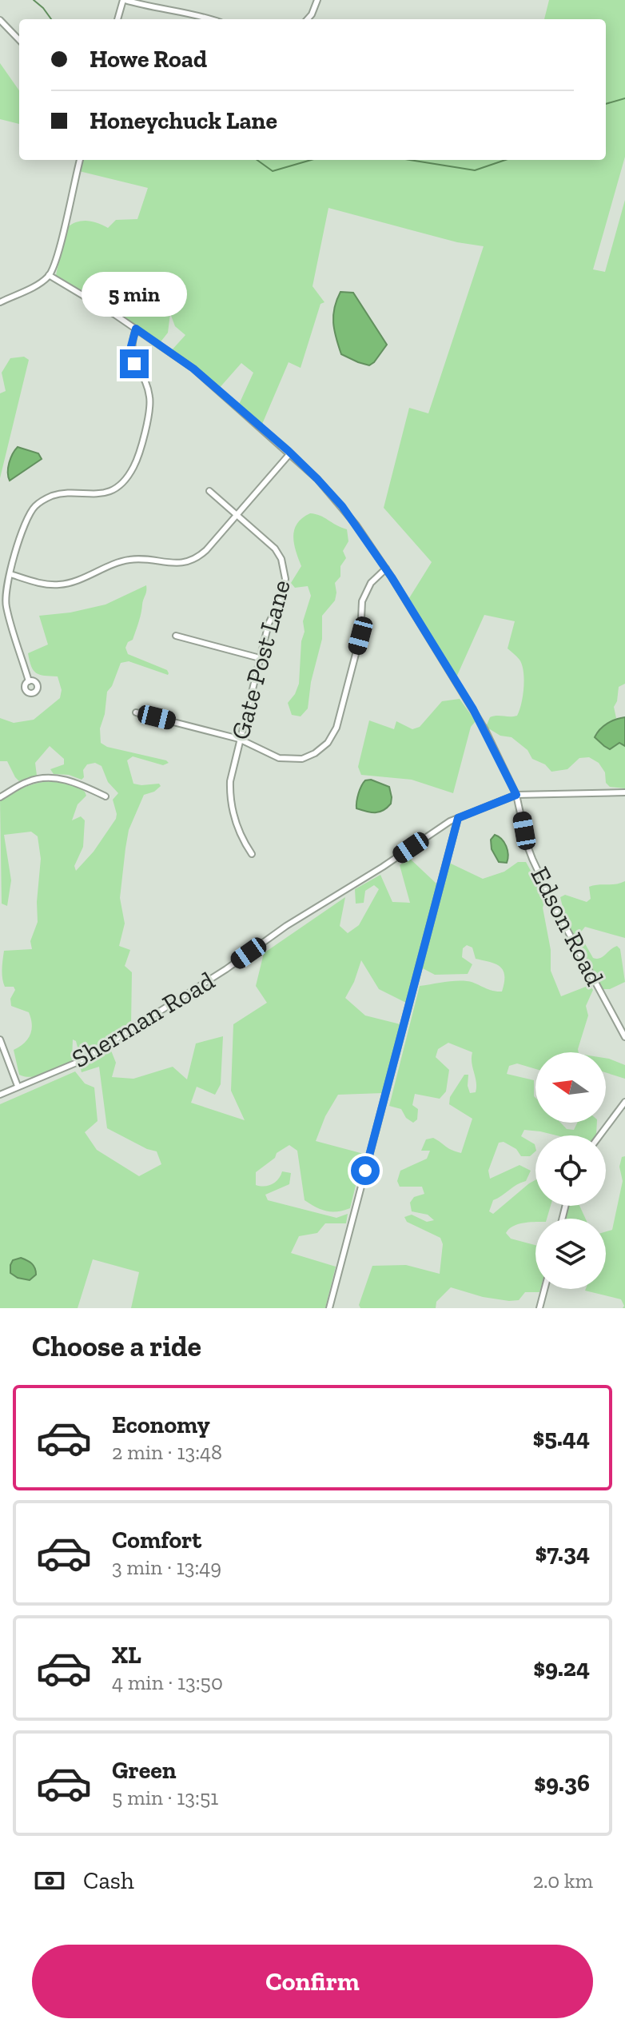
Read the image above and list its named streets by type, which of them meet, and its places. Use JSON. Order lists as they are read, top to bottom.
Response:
{
  "streets": {
    "street": ["Gate Post Lane", "Edson Road", "Sherman Road"]
  },
  "crossings": [
    ["Edson Road", "Sherman Road"]
  ],
  "north": "left",
  "page": {
    "banner": ["Howe Road", "Honeychuck Lane"],
    "bubble": "5 min",
    "heading": "Choose a ride",
    "list": [
      {
        "name": "Economy",
        "note": "2 min · 13:48",
        "value": "$5.44"
      },
      {
        "name": "Comfort",
        "note": "3 min · 13:49",
        "value": "$7.34"
      },
      {
        "name": "XL",
        "note": "4 min · 13:50",
        "value": "$9.24"
      },
      {
        "name": "Green",
        "note": "5 min · 13:51",
        "value": "$9.36"
      }
    ],
    "pay": ["Cash", "2.0 km"],
    "buttons": "Confirm"
  }
}
